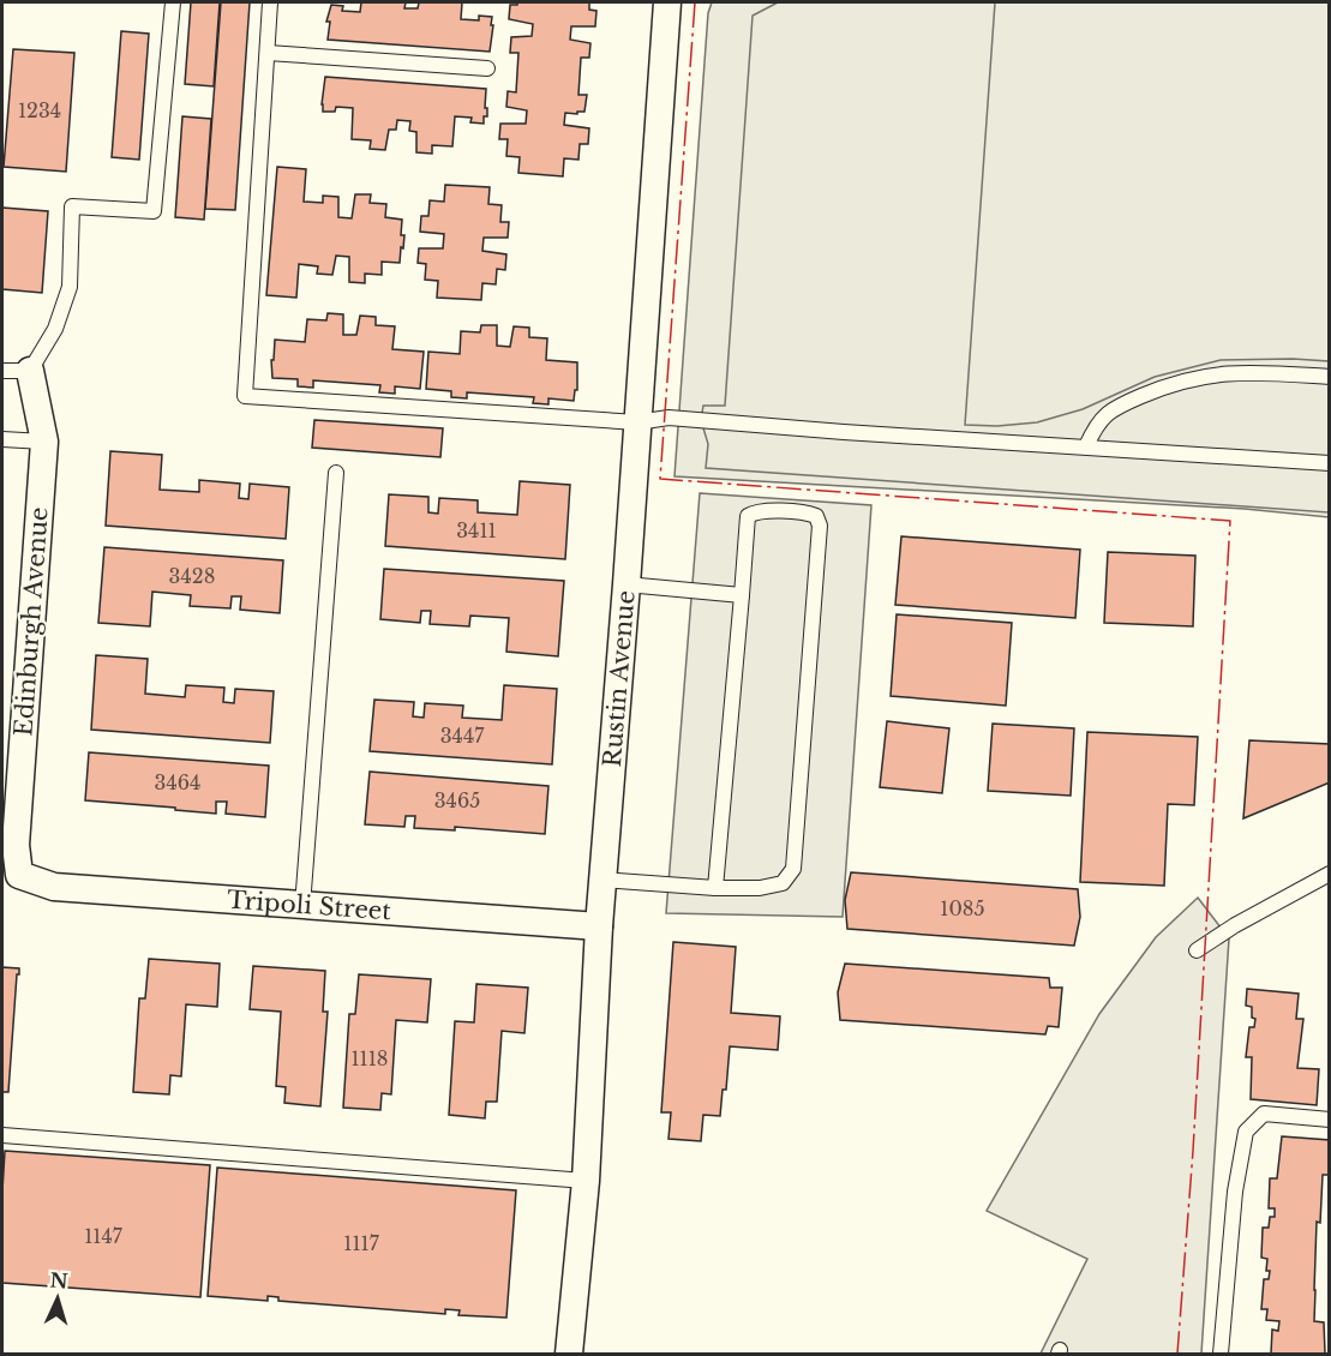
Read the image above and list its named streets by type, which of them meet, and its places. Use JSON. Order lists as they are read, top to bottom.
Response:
{
  "streets": {
    "street": ["Edinburgh Avenue", "Rustin Avenue", "Tripoli Street"]
  },
  "crossings": [
    ["Edinburgh Avenue", "Tripoli Street"],
    ["Rustin Avenue", "Tripoli Street"]
  ],
  "house_numbers": [
    "1234",
    "3411",
    "3428",
    "3447",
    "3464",
    "3465",
    "1085",
    "1118",
    "1147",
    "1117"
  ],
  "north": "top"
}
